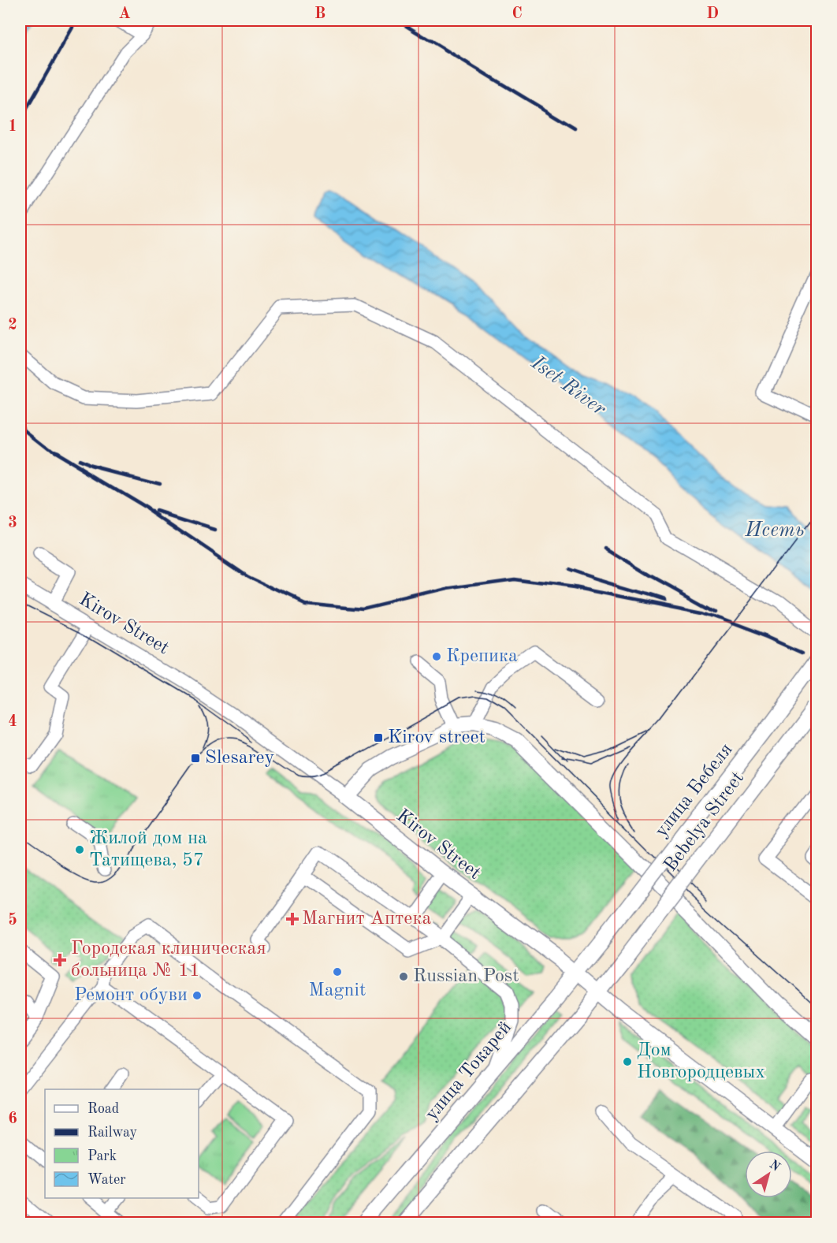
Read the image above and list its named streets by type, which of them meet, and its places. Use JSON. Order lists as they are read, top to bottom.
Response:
{
  "streets": {
    "main road": [
      "Kirov Street",
      "улица Бебеля",
      "Bebelya Street",
      "улица Токарей"
    ]
  },
  "crossings": [
    ["Kirov Street", "Bebelya Street"],
    ["Kirov Street", "улица Токарей"],
    ["улица Бебеля", "улица Токарей"]
  ],
  "water": ["Iset River", "Исеть"],
  "places": {
    "other": [
      "Крепика",
      "Жилой дом на Татищева, 57",
      "Magnit",
      "Russian Post",
      "Ремонт обуви",
      "Дом Новгородцевых"
    ],
    "transit": ["Kirov street", "Slesarey"],
    "health": ["Магнит Аптека", "Городская клиническая больница № 11"]
  },
  "legend": [
    "Road",
    "Railway",
    "Park",
    "Water"
  ],
  "north": "top right",
  "grid": {
    "columns": [
      "A",
      "B",
      "C",
      "D"
    ],
    "rows": [
      "1",
      "2",
      "3",
      "4",
      "5",
      "6"
    ]
  }
}
